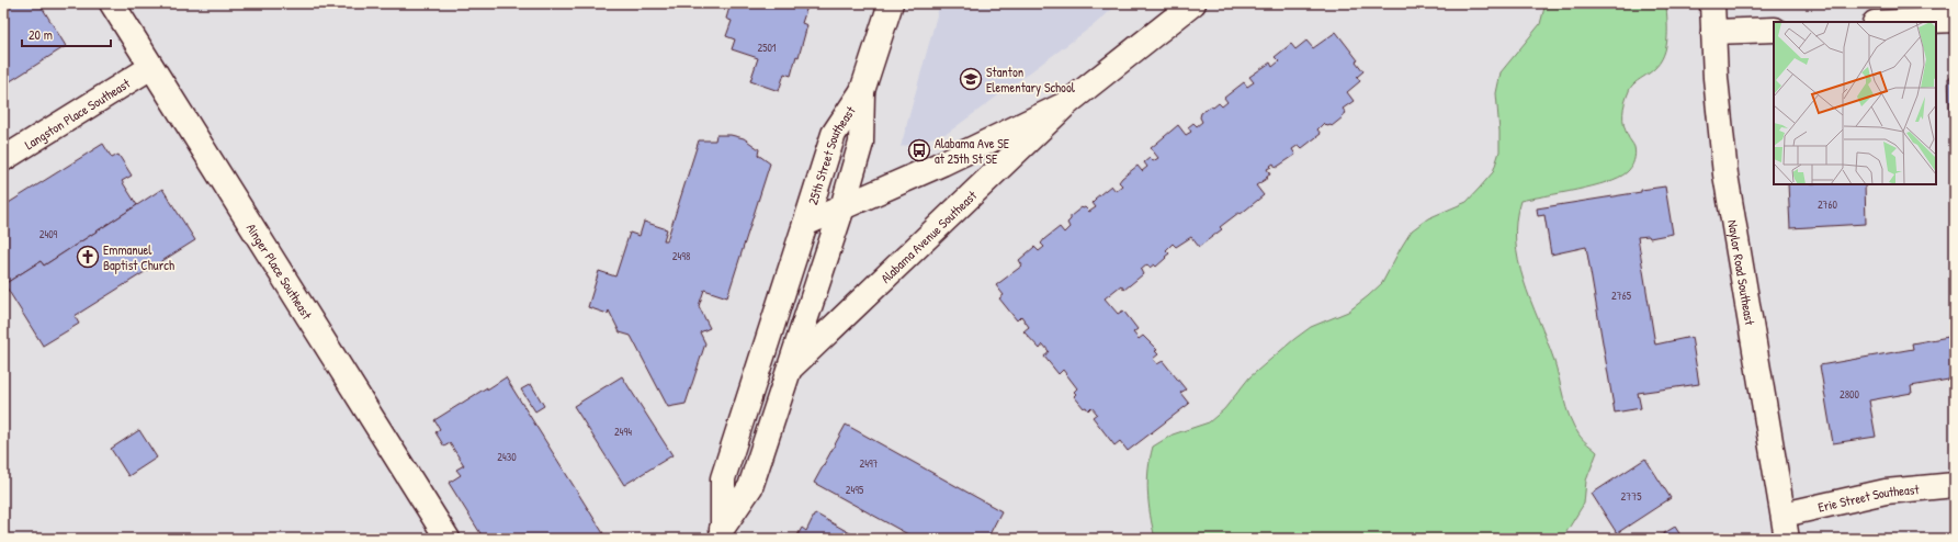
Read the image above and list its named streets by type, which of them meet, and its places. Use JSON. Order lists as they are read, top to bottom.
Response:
{
  "streets": {
    "main road": [
      "Langston Place Southeast",
      "25th Street Southeast",
      "Alabama Avenue Southeast",
      "Ainger Place Southeast",
      "Naylor Road Southeast",
      "Erie Street Southeast"
    ]
  },
  "crossings": [
    ["Langston Place Southeast", "Ainger Place Southeast"],
    ["25th Street Southeast", "Alabama Avenue Southeast"],
    ["Naylor Road Southeast", "Erie Street Southeast"]
  ],
  "places": {
    "school or university": ["Stanton Elementary School"],
    "bus stop": ["Alabama Ave SE at 25th St SE"],
    "church": ["Emmanuel Baptist Church"]
  },
  "house_numbers": [
    "2501",
    "2760",
    "2409",
    "2498",
    "2765",
    "2800",
    "2494",
    "2430",
    "2497",
    "2495",
    "2775"
  ],
  "scale_bar": "20 m"
}
